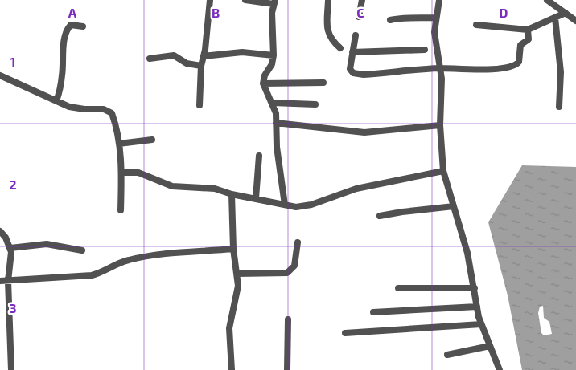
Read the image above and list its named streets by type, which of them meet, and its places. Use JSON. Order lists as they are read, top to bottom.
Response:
{
  "grid": {
    "columns": [
      "A",
      "B",
      "C",
      "D"
    ],
    "rows": ["1", "2", "3"]
  }
}
